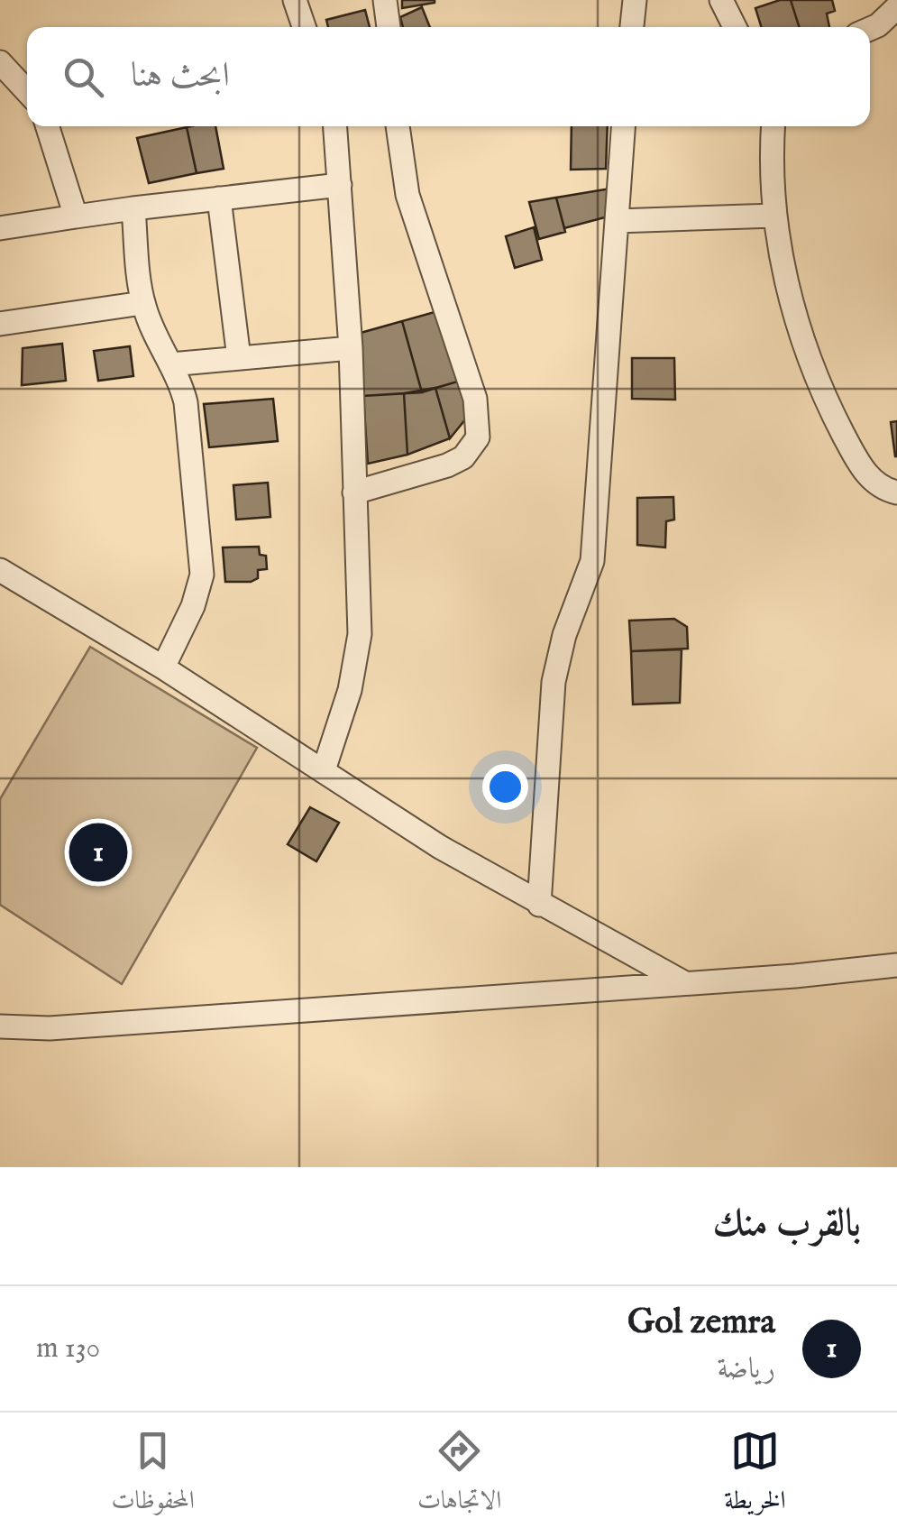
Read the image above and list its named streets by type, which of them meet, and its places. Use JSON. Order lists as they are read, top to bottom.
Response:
{
  "page": {
    "search": "ابحث هنا",
    "pins": "1",
    "heading": "بالقرب منك",
    "list": [
      {
        "mark": "1",
        "name": "Gol zemra",
        "note": "رياضة",
        "value": "130 m"
      }
    ],
    "nav": ["الخريطة", "الاتجاهات", "المحفوظات"]
  }
}
